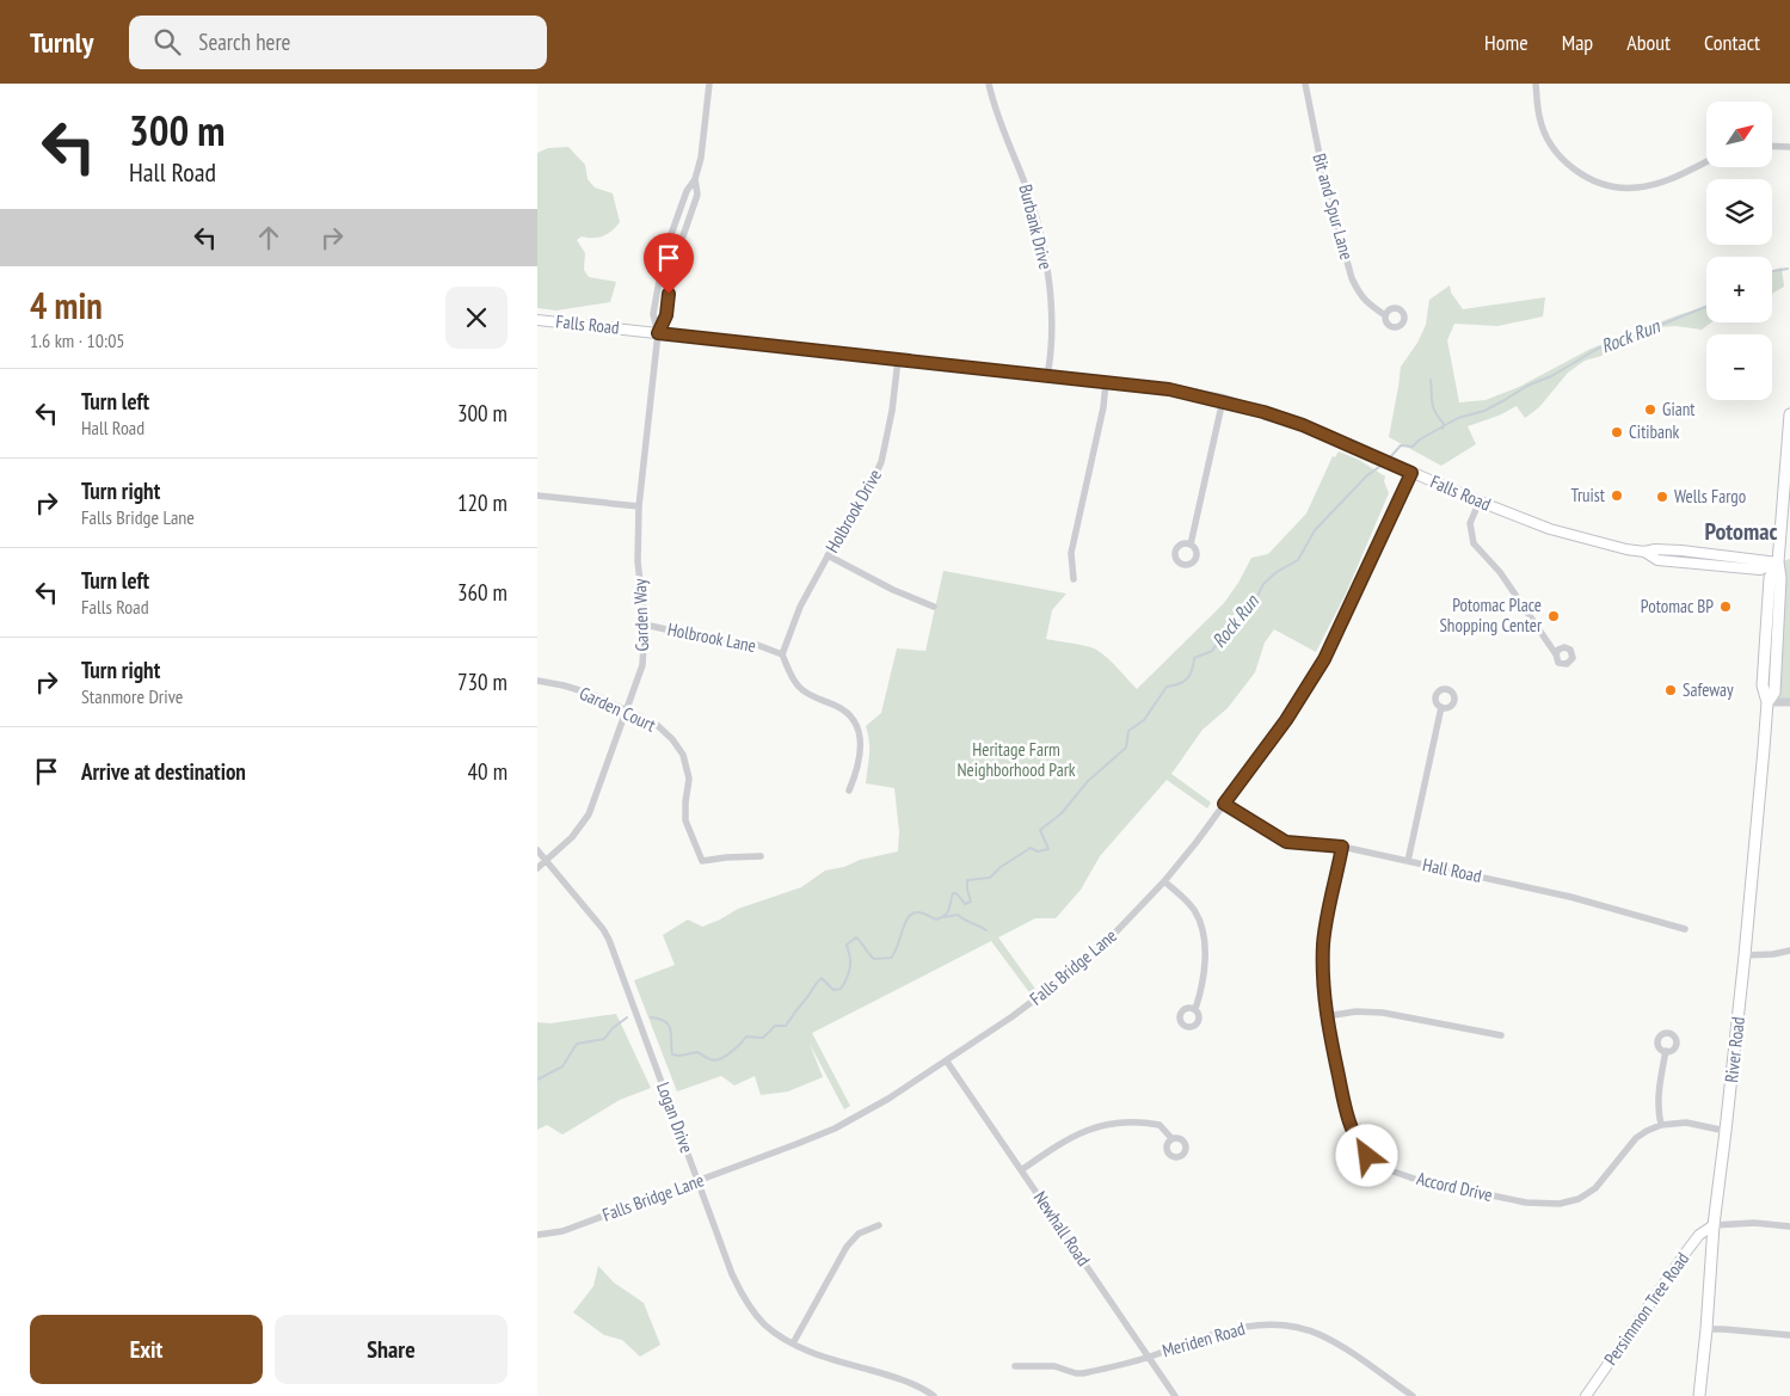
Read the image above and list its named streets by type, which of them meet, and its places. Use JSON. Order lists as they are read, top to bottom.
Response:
{
  "streets": {
    "main road": ["Falls Road", "River Road", "Persimmon Tree Road"],
    "street": [
      "Bit and Spur Lane",
      "Burbank Drive",
      "Holbrook Drive",
      "Garden Way",
      "Holbrook Lane",
      "Garden Court",
      "Hall Road",
      "Falls Bridge Lane",
      "Logan Drive",
      "Accord Drive",
      "Newhall Road",
      "Meriden Road"
    ]
  },
  "crossings": [
    ["Burbank Drive", "Falls Road"],
    ["Falls Road", "Holbrook Drive"],
    ["Falls Road", "Garden Way"],
    ["Falls Road", "Falls Bridge Lane"],
    ["Falls Road", "River Road"],
    ["Holbrook Drive", "Holbrook Lane"],
    ["Garden Way", "Holbrook Lane"],
    ["Garden Way", "Garden Court"],
    ["Garden Way", "Logan Drive"],
    ["Hall Road", "Falls Bridge Lane"],
    ["Hall Road", "Accord Drive"],
    ["Falls Bridge Lane", "Logan Drive"],
    ["Falls Bridge Lane", "Newhall Road"],
    ["River Road", "Accord Drive"],
    ["River Road", "Persimmon Tree Road"],
    ["Newhall Road", "Meriden Road"]
  ],
  "districts": ["Potomac"],
  "water": ["Rock Run"],
  "parks": ["Heritage Farm Neighborhood Park"],
  "places": [
    "Giant",
    "Citibank",
    "Truist",
    "Wells Fargo",
    "Potomac BP",
    "Potomac Place Shopping Center",
    "Safeway"
  ],
  "north": "top right",
  "page": {
    "header": "Turnly",
    "search": "Search here",
    "nav": [
      "Home",
      "Map",
      "About",
      "Contact"
    ],
    "turn": ["300 m", "Hall Road"],
    "map_buttons": ["+", "−"],
    "heading": ["4 min", "1.6 km · 10:05"],
    "list": [
      {
        "name": "Turn left",
        "note": "Hall Road",
        "value": "300 m"
      },
      {
        "name": "Turn right",
        "note": "Falls Bridge Lane",
        "value": "120 m"
      },
      {
        "name": "Turn left",
        "note": "Falls Road",
        "value": "360 m"
      },
      {
        "name": "Turn right",
        "note": "Stanmore Drive",
        "value": "730 m"
      },
      {
        "name": "Arrive at destination",
        "value": "40 m"
      }
    ],
    "buttons": ["Exit", "Share"]
  }
}
